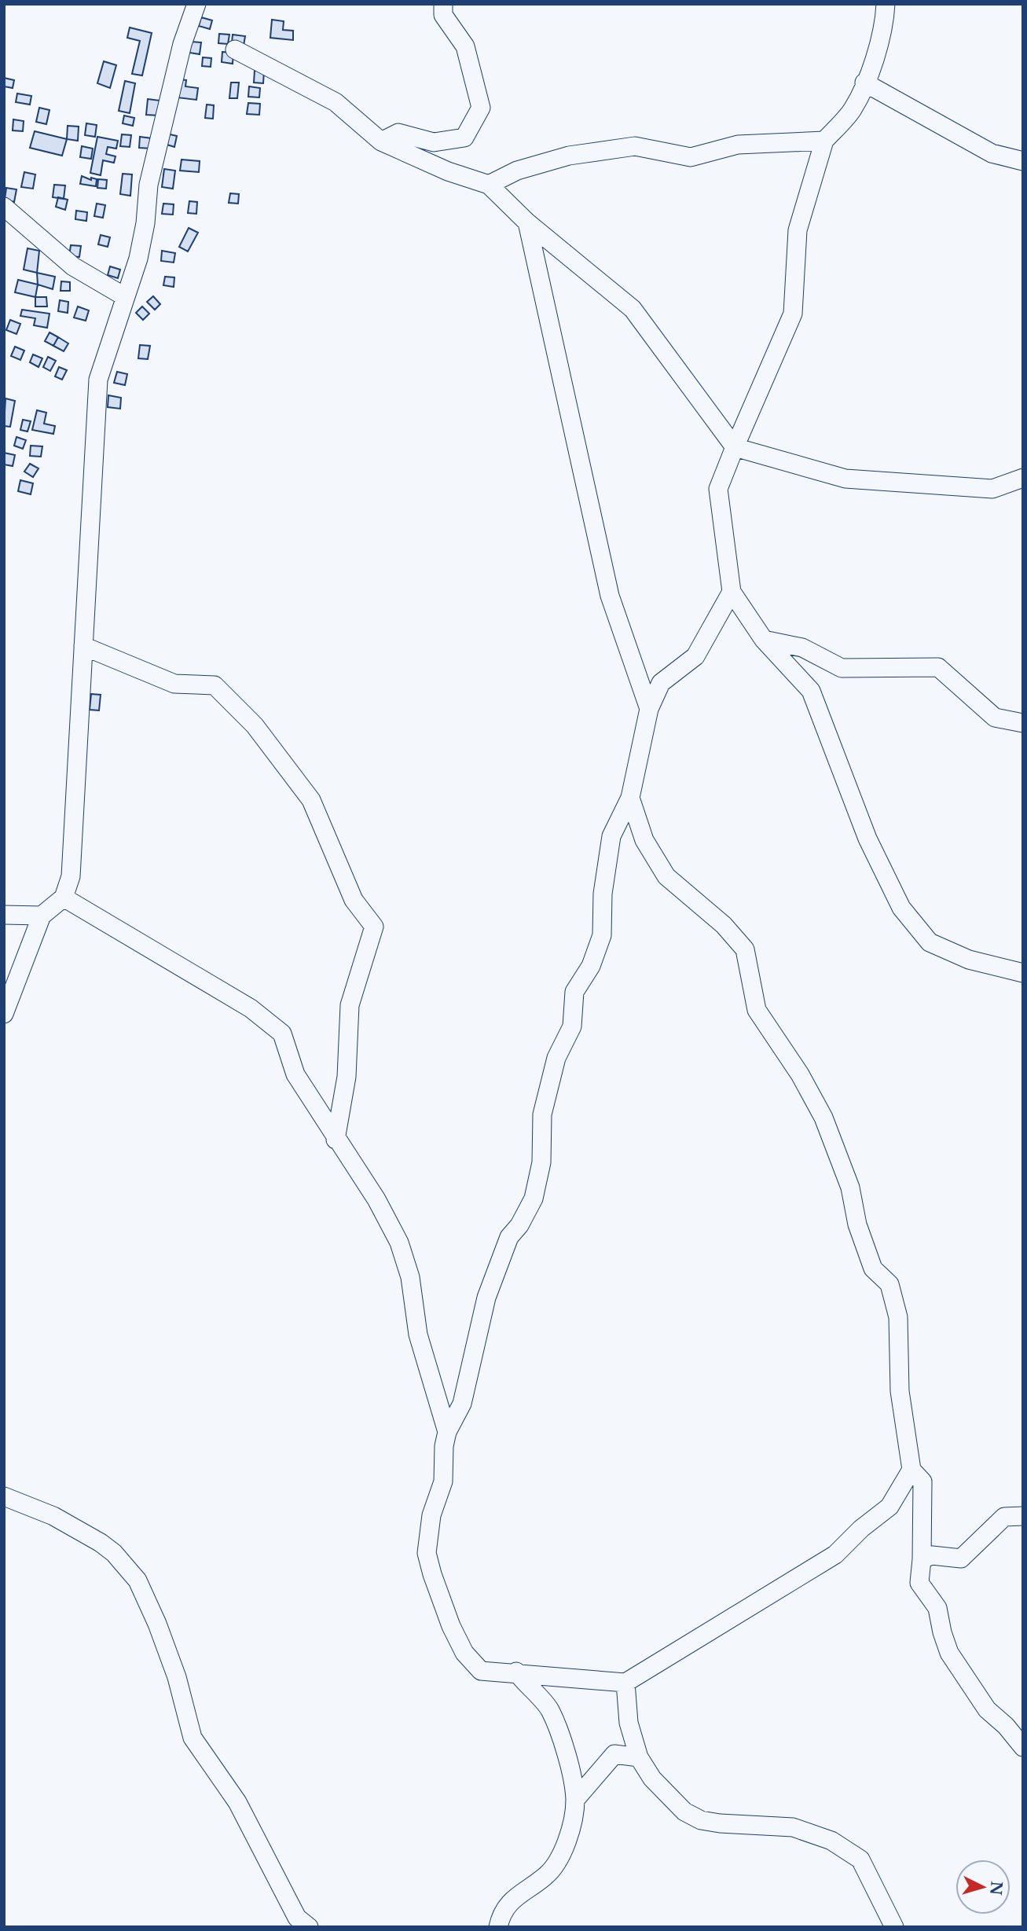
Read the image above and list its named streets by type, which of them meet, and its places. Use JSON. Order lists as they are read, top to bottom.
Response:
{
  "north": "right"
}
